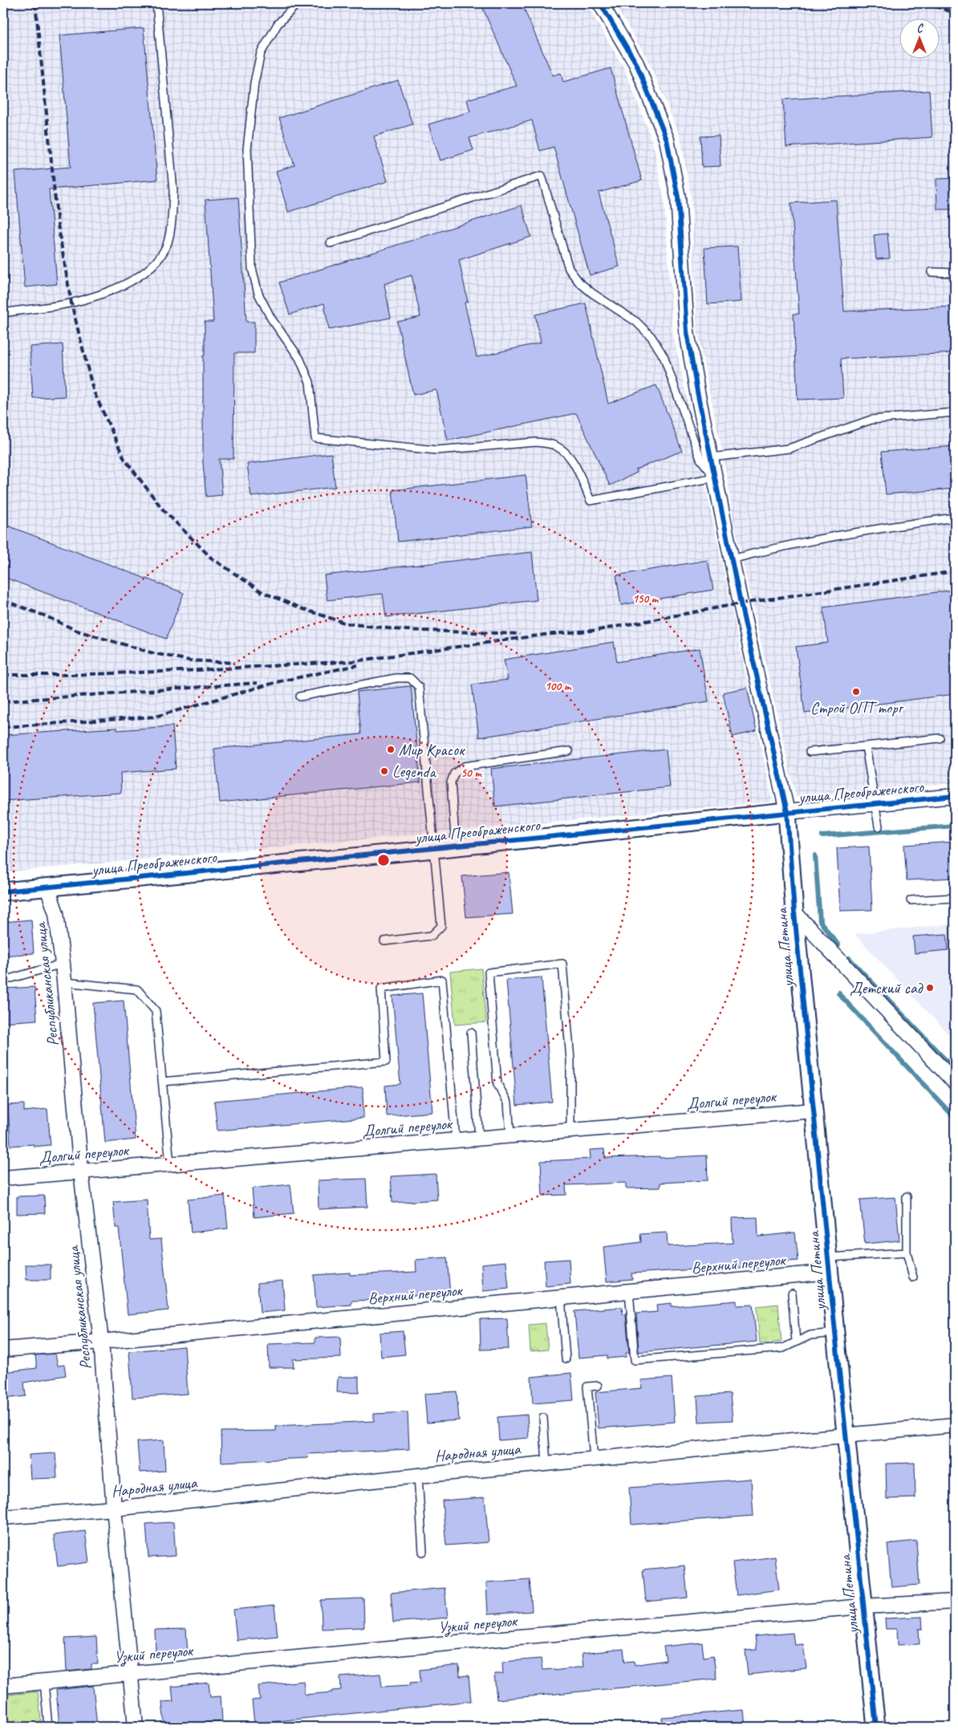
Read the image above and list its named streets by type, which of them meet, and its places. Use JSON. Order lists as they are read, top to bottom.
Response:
{
  "streets": {
    "street": [
      "улица Преображенского",
      "улица Петина",
      "Республиканская улица",
      "Долгий переулок",
      "Верхний переулок",
      "Народная улица",
      "Узкий переулок"
    ]
  },
  "crossings": [
    ["улица Преображенского", "улица Петина"],
    ["улица Преображенского", "Республиканская улица"],
    ["улица Петина", "Долгий переулок"],
    ["улица Петина", "Верхний переулок"],
    ["улица Петина", "Народная улица"],
    ["улица Петина", "Узкий переулок"],
    ["Республиканская улица", "Долгий переулок"],
    ["Республиканская улица", "Верхний переулок"],
    ["Республиканская улица", "Народная улица"],
    ["Республиканская улица", "Узкий переулок"]
  ],
  "places": [
    "Строй ОПТ торг",
    "Мир Красок",
    "Legenda",
    "Детский сад"
  ],
  "north": "top",
  "rings": ["150 m", "100 m", "50 m"]
}
